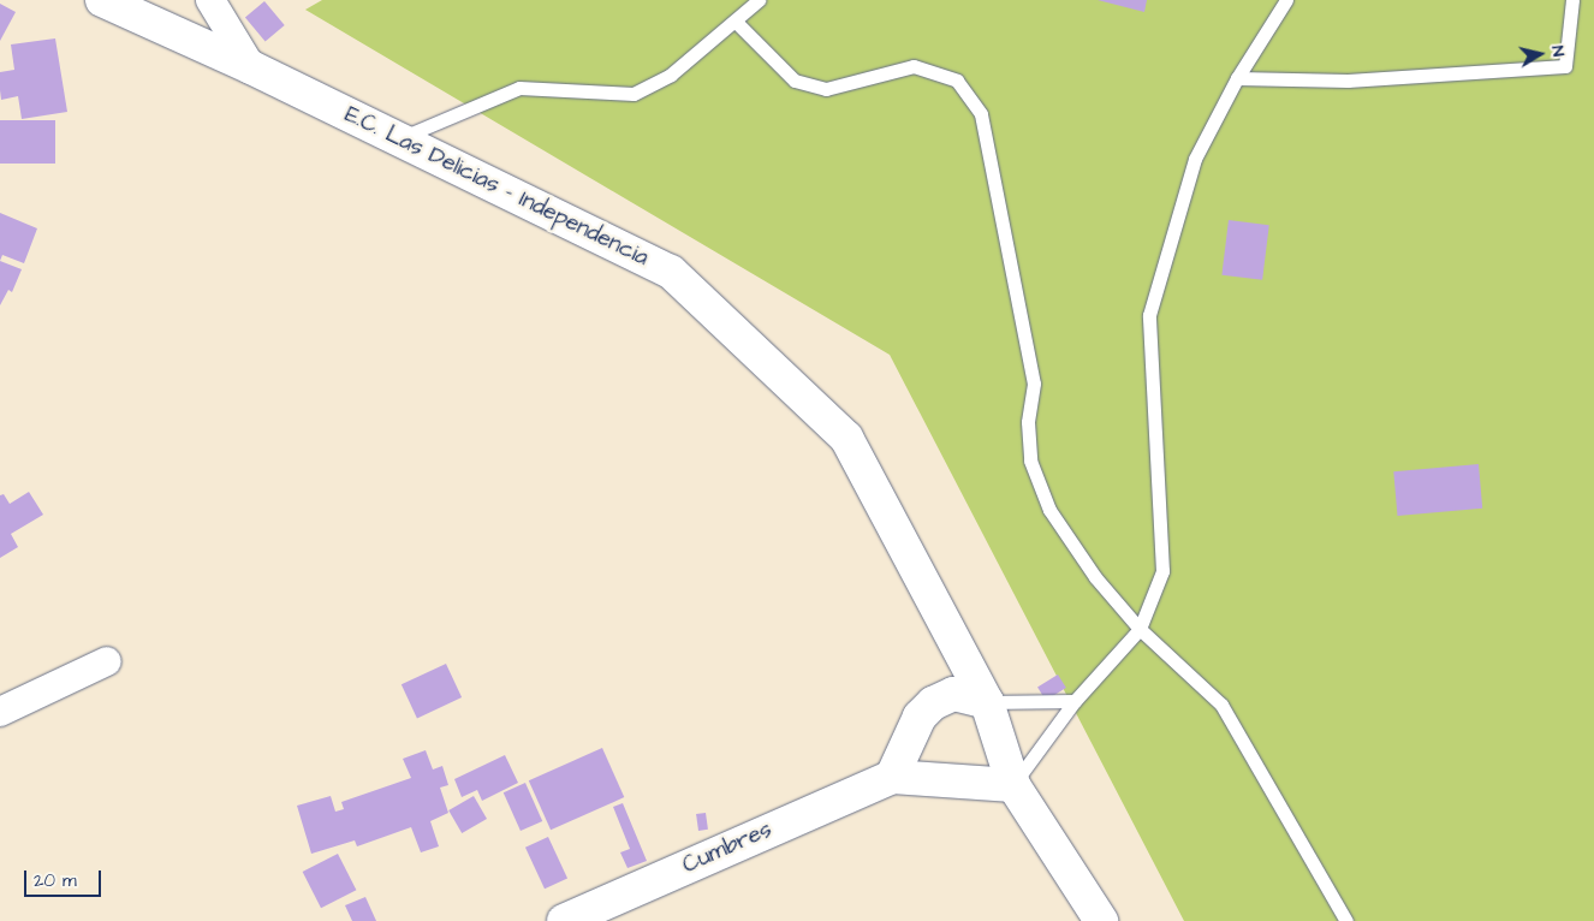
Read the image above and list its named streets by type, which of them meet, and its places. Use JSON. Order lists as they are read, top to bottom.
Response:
{
  "streets": {
    "street": ["E.C. Las Delicias - Independencia", "Cumbres"]
  },
  "crossings": [
    ["E.C. Las Delicias - Independencia", "Cumbres"]
  ],
  "scale_bar": "20 m",
  "north": "right"
}
